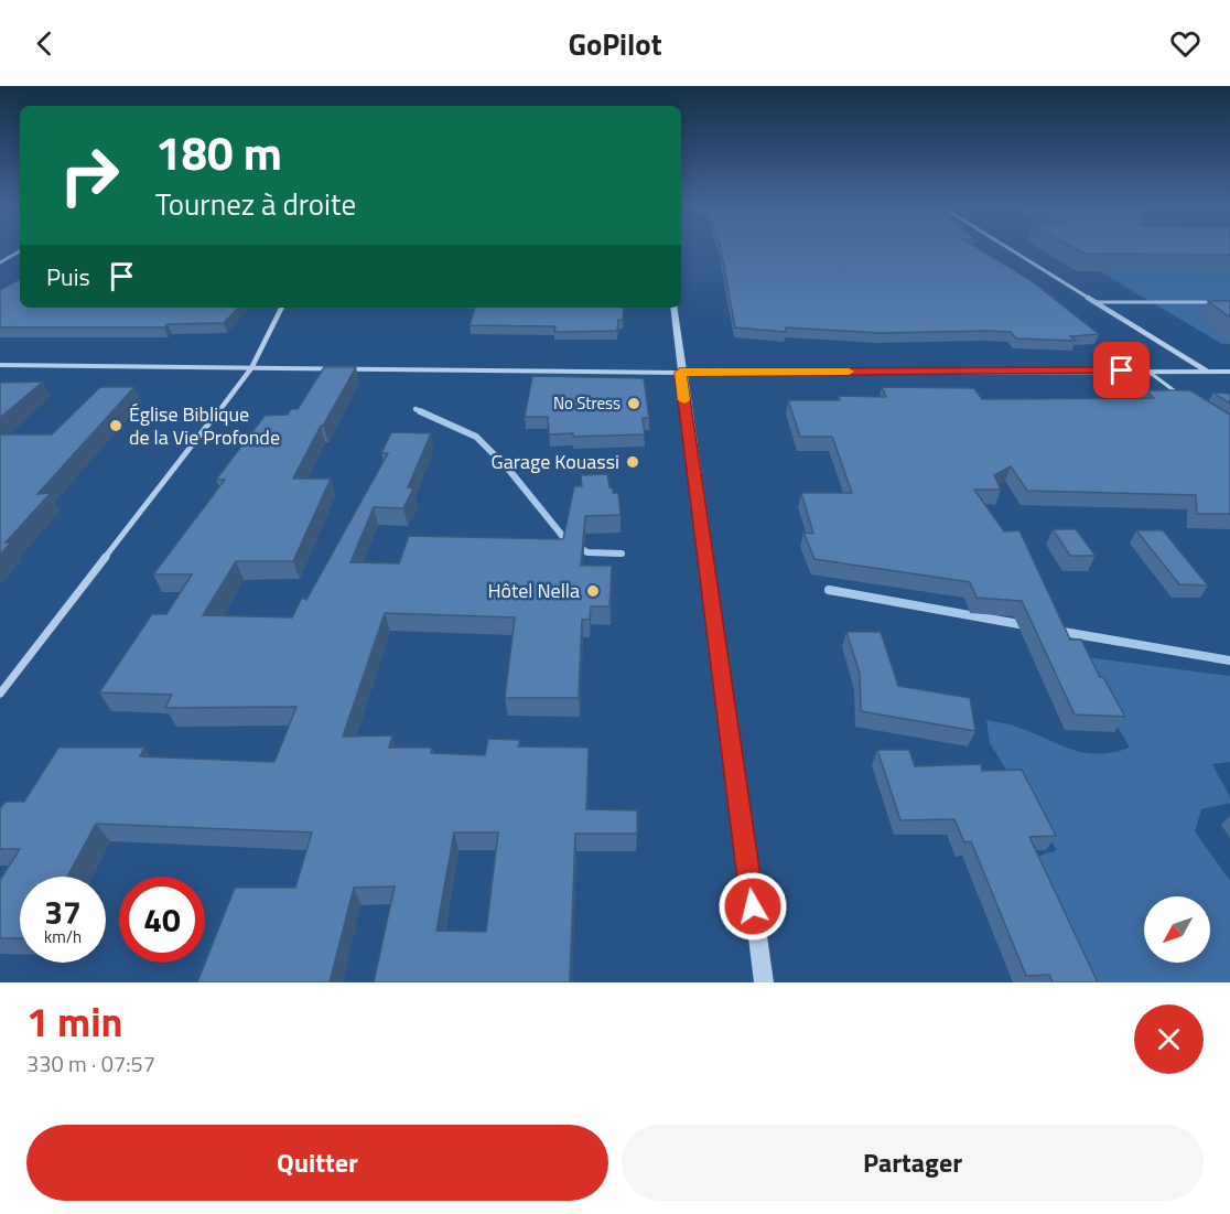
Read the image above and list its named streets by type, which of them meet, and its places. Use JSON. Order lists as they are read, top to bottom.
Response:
{
  "places": [
    "No Stress",
    "Église Biblique de la Vie Profonde",
    "Garage Kouassi",
    "Hôtel Nella"
  ],
  "north": "bottom left",
  "page": {
    "header": "GoPilot",
    "turn": ["180 m", "Tournez à droite"],
    "then": "Puis",
    "speed": "37 km/h",
    "limit": "40",
    "heading": ["1 min", "330 m · 07:57"],
    "buttons": ["Quitter", "Partager"]
  }
}
